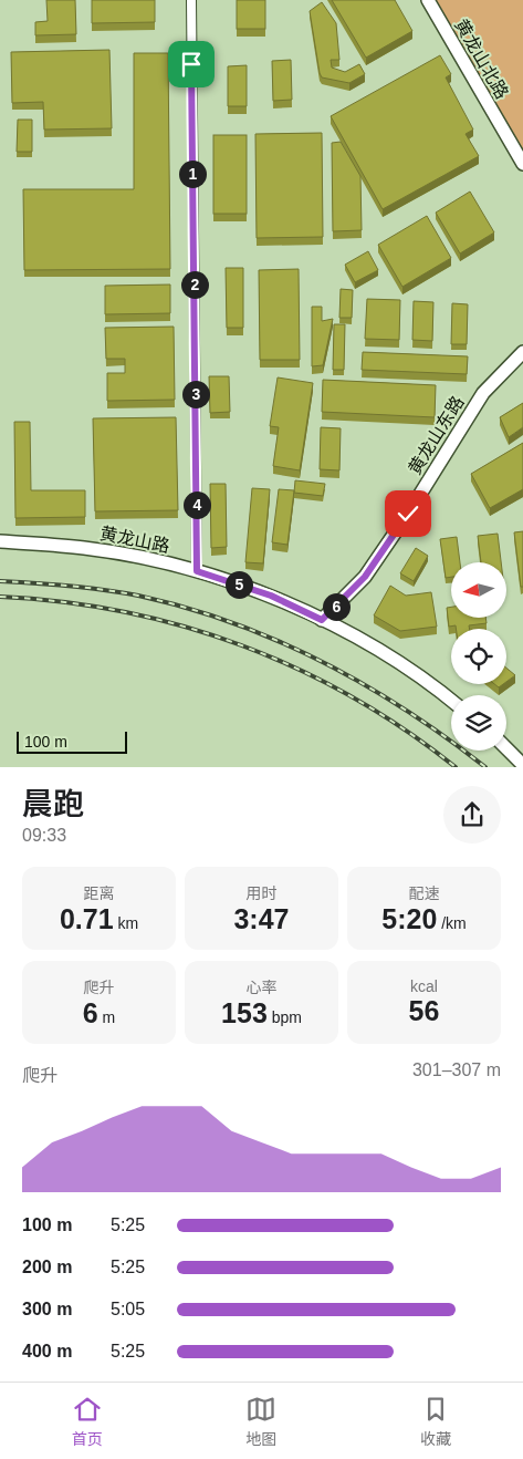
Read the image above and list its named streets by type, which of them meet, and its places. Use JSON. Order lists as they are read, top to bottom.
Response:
{
  "streets": {
    "street": ["黄龙山北路", "黄龙山东路", "黄龙山路"]
  },
  "crossings": [
    ["黄龙山东路", "黄龙山路"]
  ],
  "scale_bar": "100 m",
  "north": "left",
  "page": {
    "pins": [
      "1",
      "2",
      "3",
      "4",
      "5",
      "6"
    ],
    "scale": "100 m",
    "heading": ["晨跑", "09:33"],
    "stats": [
      ["距离", "0.71 km"],
      ["用时", "3:47"],
      ["配速", "5:20 /km"],
      ["爬升", "6 m"],
      ["心率", "153 bpm"],
      ["kcal", "56"]
    ],
    "chart": ["爬升", "301–307 m"],
    "list": [
      {
        "name": "100 m",
        "note": "5:25"
      },
      {
        "name": "200 m",
        "note": "5:25"
      },
      {
        "name": "300 m",
        "note": "5:05"
      },
      {
        "name": "400 m",
        "note": "5:25"
      }
    ],
    "tabs": ["首页", "地图", "收藏"]
  }
}
